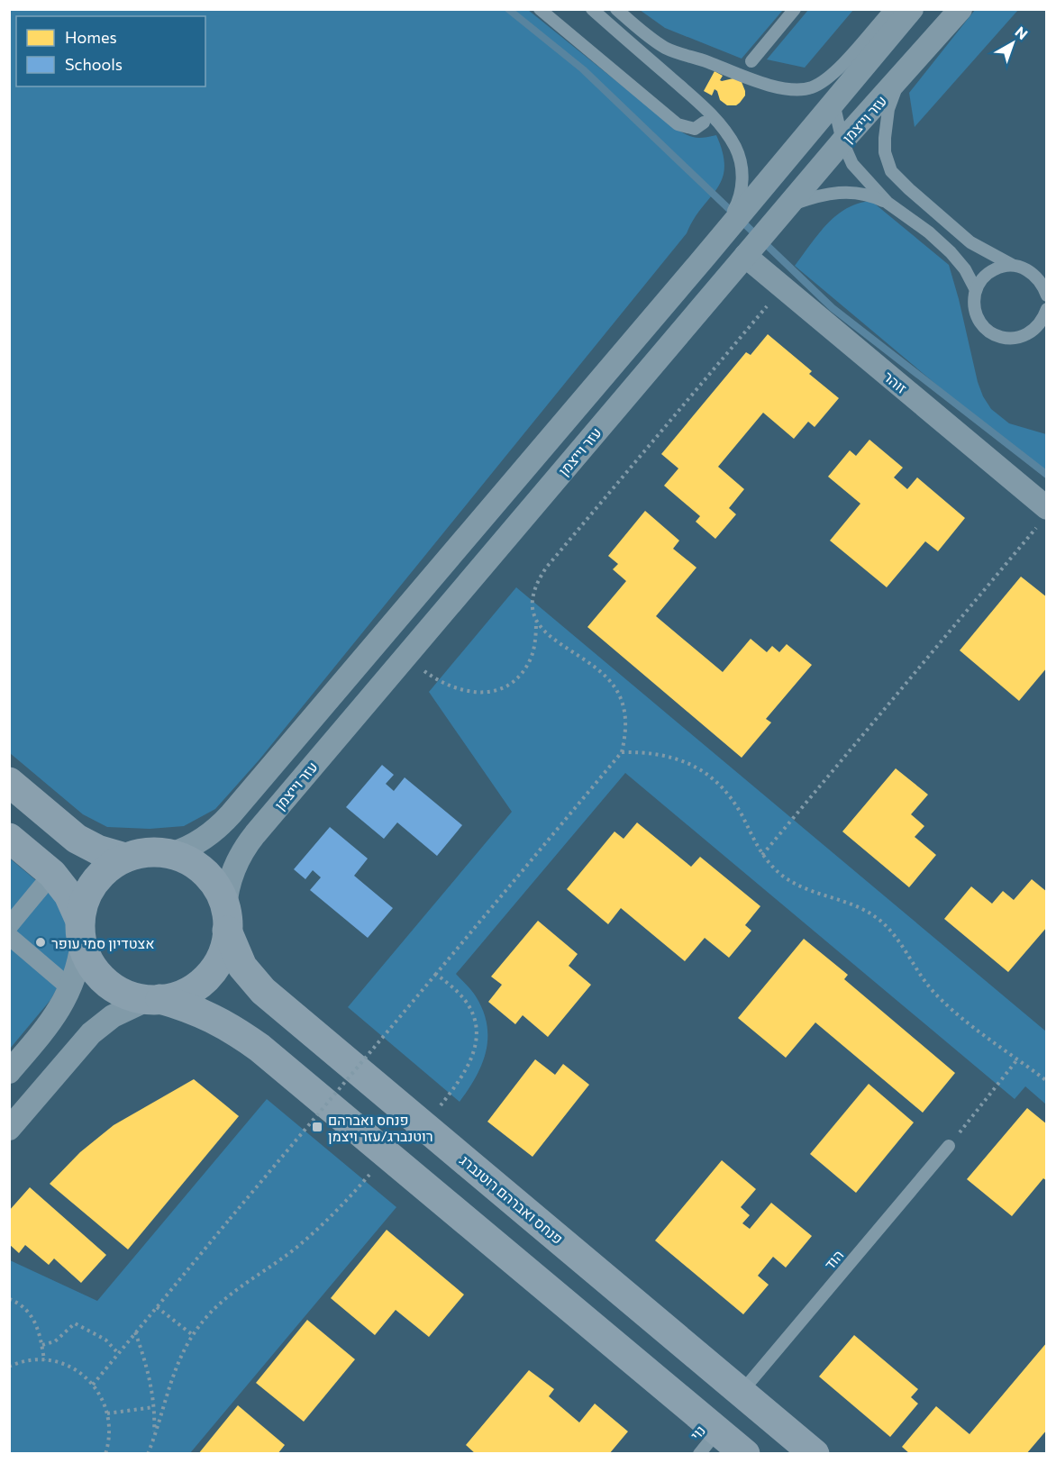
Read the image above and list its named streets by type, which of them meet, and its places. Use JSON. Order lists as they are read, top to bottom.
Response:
{
  "streets": {
    "main road": ["פנחס ואברהם רוטנברג"],
    "street": ["עזר וייצמן", "זוהר"],
    "lane": ["הוד", "נוי"]
  },
  "crossings": [
    ["עזר וייצמן", "זוהר"],
    ["עזר וייצמן", "פנחס ואברהם רוטנברג"],
    ["פנחס ואברהם רוטנברג", "הוד"]
  ],
  "places": {
    "other": ["אצטדיון סמי עופר"],
    "transit": ["פנחס ואברהם רוטנברג/עזר ויצמן"]
  },
  "legend": ["Homes", "Schools"],
  "north": "top right"
}
